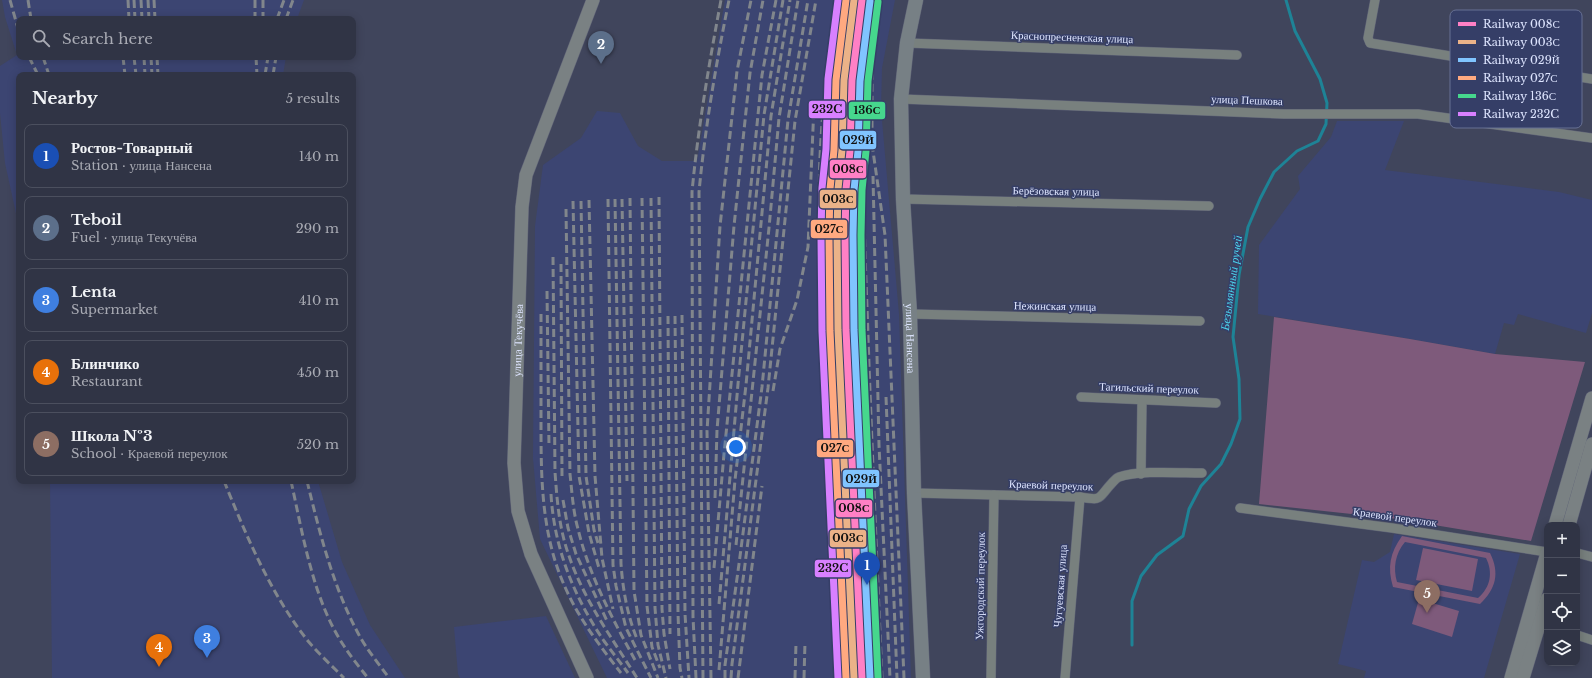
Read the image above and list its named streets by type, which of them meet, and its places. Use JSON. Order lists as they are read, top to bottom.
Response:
{
  "streets": {
    "main road": ["улица Нансена", "улица Текучёва"],
    "street": [
      "Краснопресненская улица",
      "улица Пешкова",
      "Берёзовская улица",
      "Нежинская улица",
      "Тагильский переулок",
      "Краевой переулок",
      "Ужгородский переулок",
      "Чугуевская улица"
    ]
  },
  "crossings": [
    ["Краснопресненская улица", "улица Нансена"],
    ["улица Пешкова", "улица Нансена"],
    ["Берёзовская улица", "улица Нансена"],
    ["Нежинская улица", "улица Нансена"],
    ["улица Нансена", "Краевой переулок"],
    ["Краевой переулок", "Ужгородский переулок"],
    ["Краевой переулок", "Чугуевская улица"]
  ],
  "water": ["Безымянный ручей"],
  "lines": [
    "rail line 008С",
    "rail line 003С",
    "rail line 027С",
    "rail line 232C",
    "rail line 029Й",
    "rail line 136С"
  ],
  "legend": [
    "Railway 008С",
    "Railway 003С",
    "Railway 029Й",
    "Railway 027С",
    "Railway 136С",
    "Railway 232C"
  ],
  "page": {
    "search": "Search here",
    "pins": [
      "2",
      "1",
      "5",
      "3",
      "4"
    ],
    "heading": ["Nearby", "5 results"],
    "list": [
      {
        "mark": "1",
        "name": "Ростов-Товарный",
        "note": "Station · улица Нансена",
        "value": "140 m"
      },
      {
        "mark": "2",
        "name": "Teboil",
        "note": "Fuel · улица Текучёва",
        "value": "290 m"
      },
      {
        "mark": "3",
        "name": "Lenta",
        "note": "Supermarket",
        "value": "410 m"
      },
      {
        "mark": "4",
        "name": "Блинчико",
        "note": "Restaurant",
        "value": "450 m"
      },
      {
        "mark": "5",
        "name": "Школа №3",
        "note": "School · Краевой переулок",
        "value": "520 m"
      }
    ],
    "map_buttons": ["+", "−"]
  }
}
